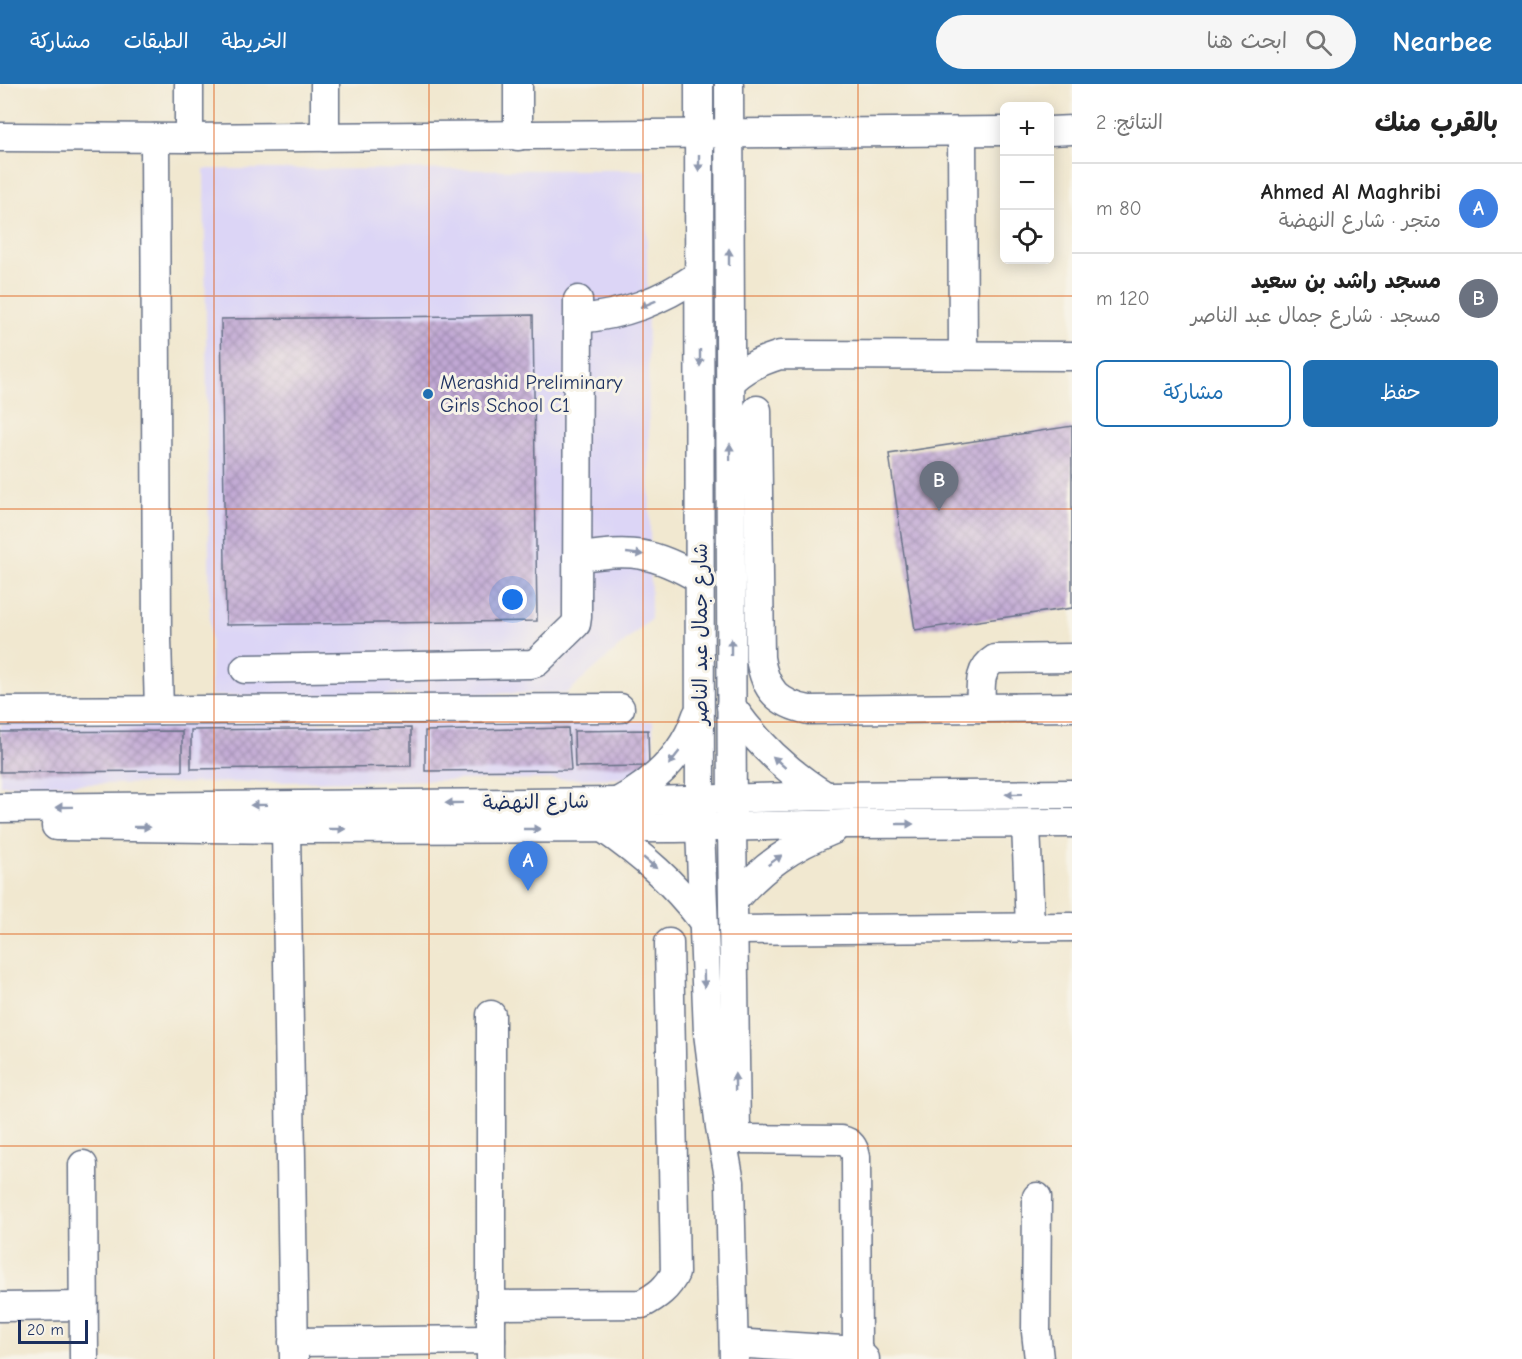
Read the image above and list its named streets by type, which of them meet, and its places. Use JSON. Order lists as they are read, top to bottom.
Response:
{
  "streets": {
    "street": ["شارع جمال عبد الناصر", "شارع النهضة"]
  },
  "crossings": [
    ["شارع جمال عبد الناصر", "شارع النهضة"]
  ],
  "places": ["Merashid Preliminary Girls School C1"],
  "scale_bar": "20 m",
  "page": {
    "header": "Nearbee",
    "search": "ابحث هنا",
    "nav": ["الخريطة", "الطبقات", "مشاركة"],
    "heading": ["بالقرب منك", "النتائج: 2"],
    "map_buttons": ["+", "−"],
    "list": [
      {
        "mark": "A",
        "name": "Ahmed Al Maghribi",
        "note": "متجر · شارع النهضة",
        "value": "80 m"
      },
      {
        "mark": "B",
        "name": "مسجد راشد بن سعيد",
        "note": "مسجد · شارع جمال عبد الناصر",
        "value": "120 m"
      }
    ],
    "buttons": ["حفظ", "مشاركة"],
    "pins": ["B", "A"],
    "scale": "20 m"
  }
}
